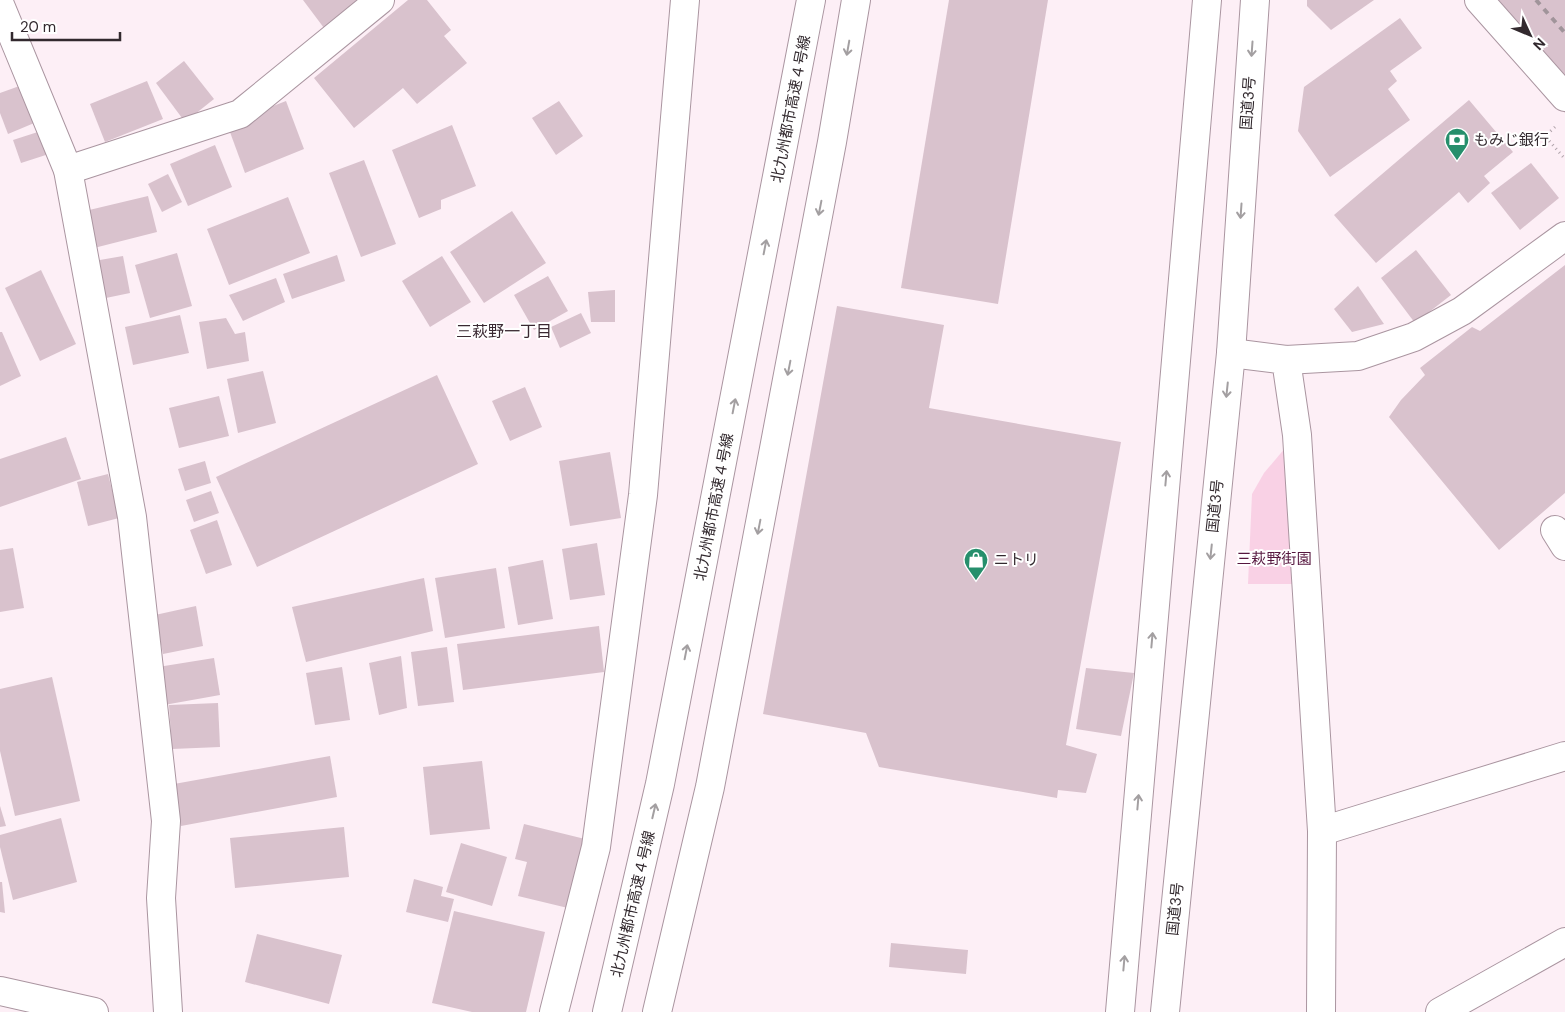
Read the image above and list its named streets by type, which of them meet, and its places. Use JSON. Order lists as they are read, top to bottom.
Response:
{
  "streets": {
    "main road": ["国道3号", "北九州都市高速４号線"]
  },
  "districts": ["三萩野一丁目"],
  "parks": ["三萩野街園"],
  "places": {
    "bank": ["もみじ銀行"],
    "shop": ["ニトリ"]
  },
  "scale_bar": "20 m",
  "north": "bottom right"
}
